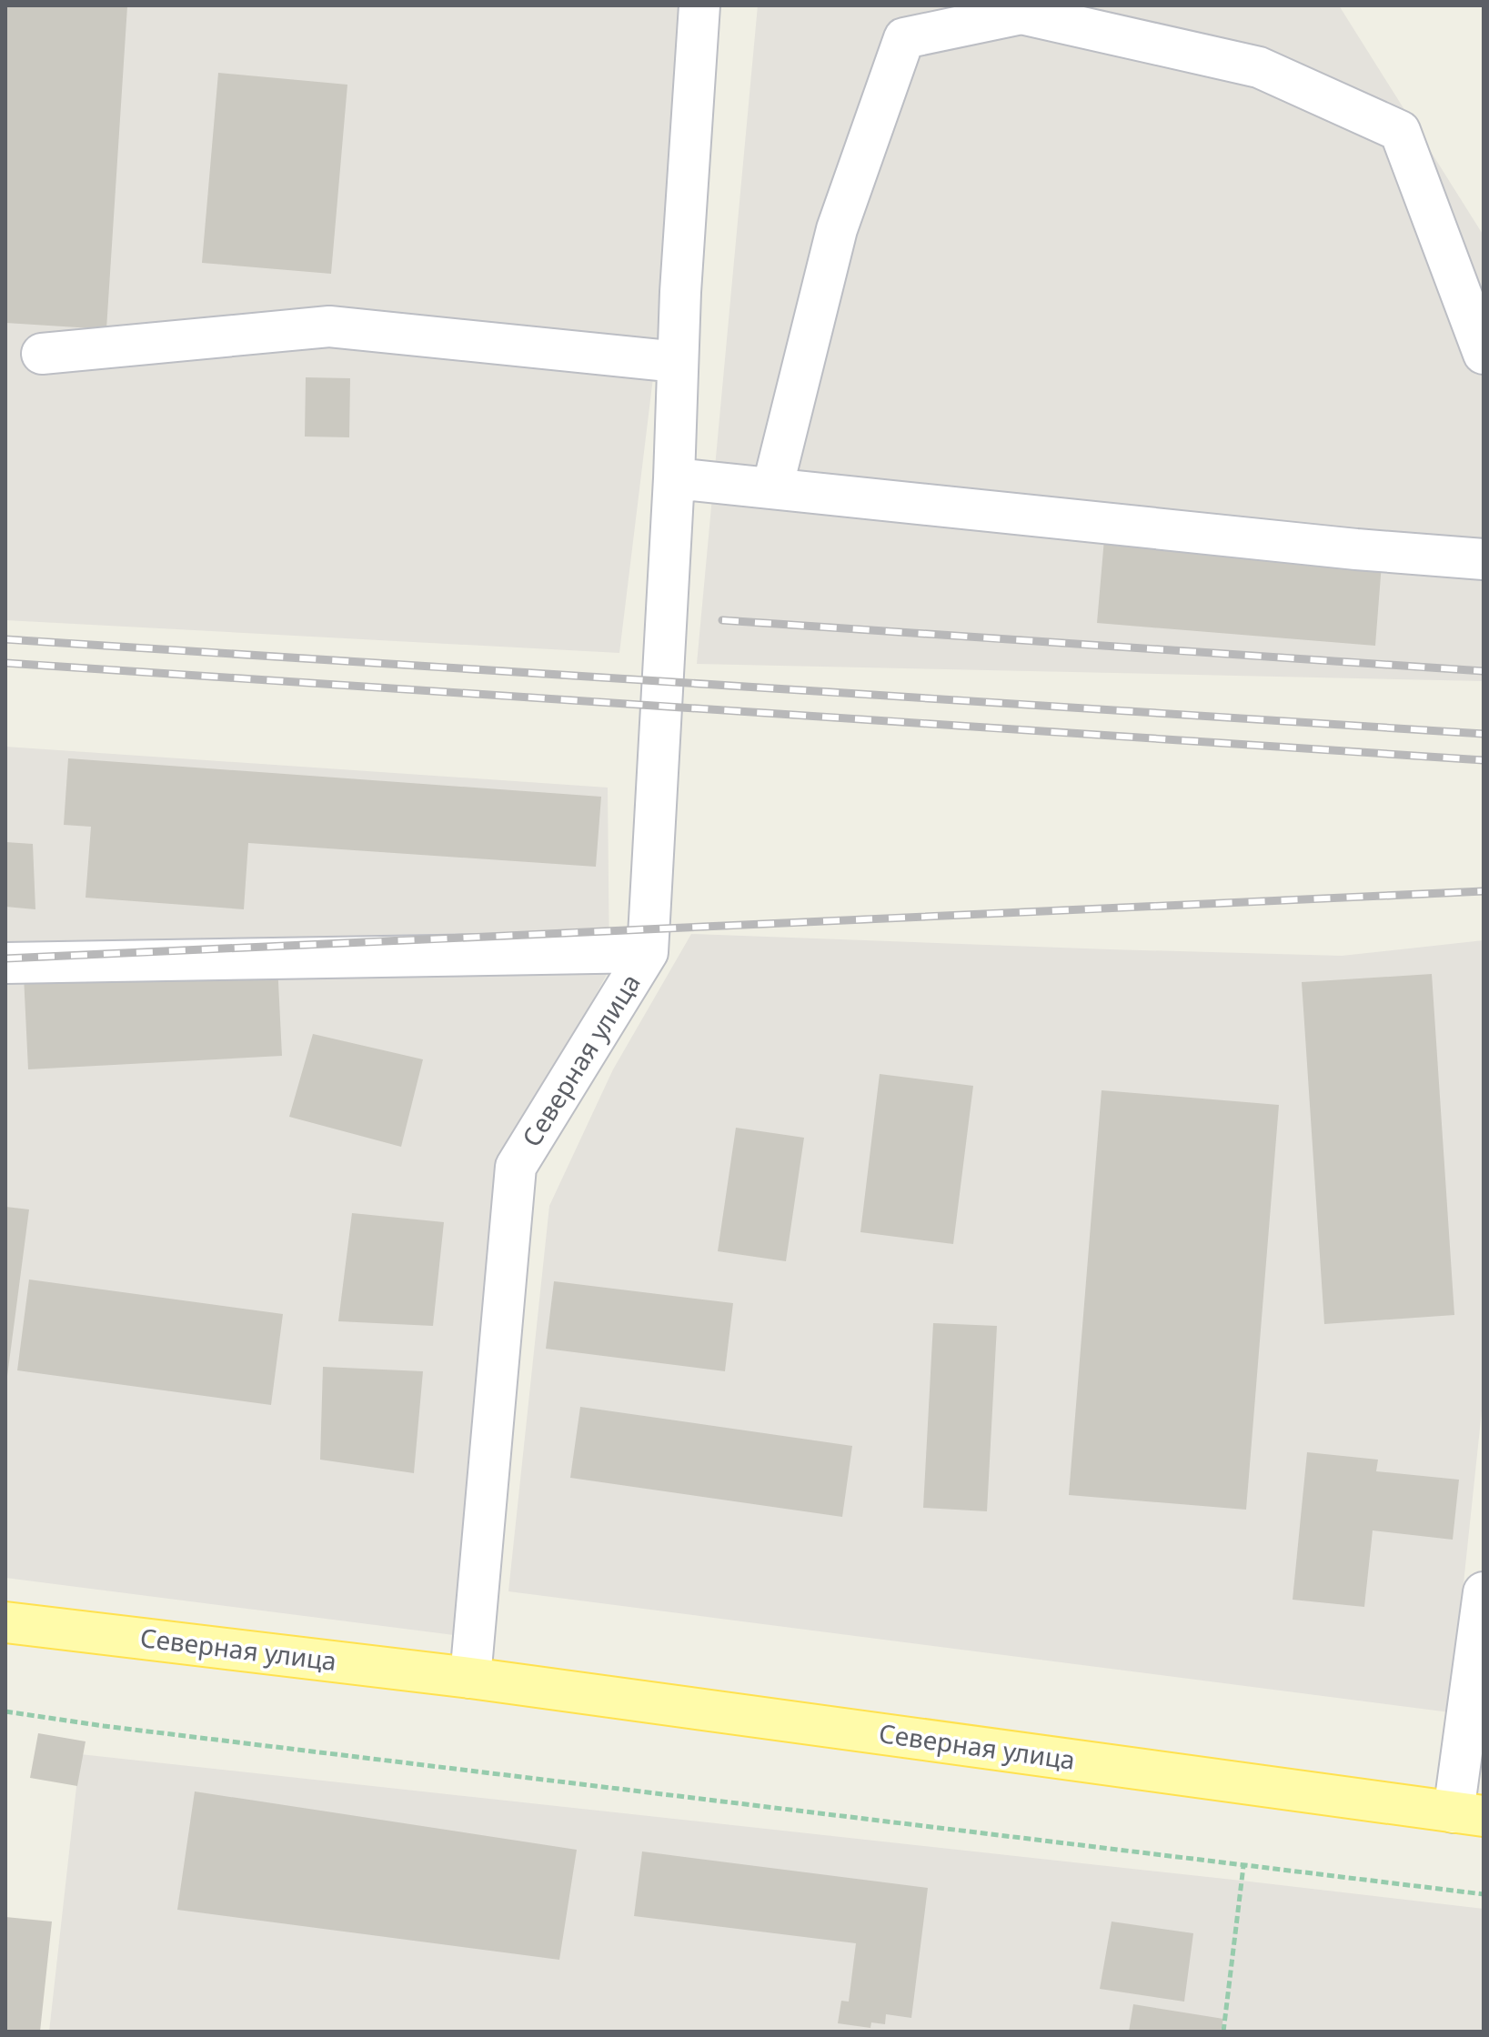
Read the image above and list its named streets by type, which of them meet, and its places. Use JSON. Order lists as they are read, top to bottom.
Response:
{
  "streets": {
    "main road": ["Северная улица"]
  }
}
